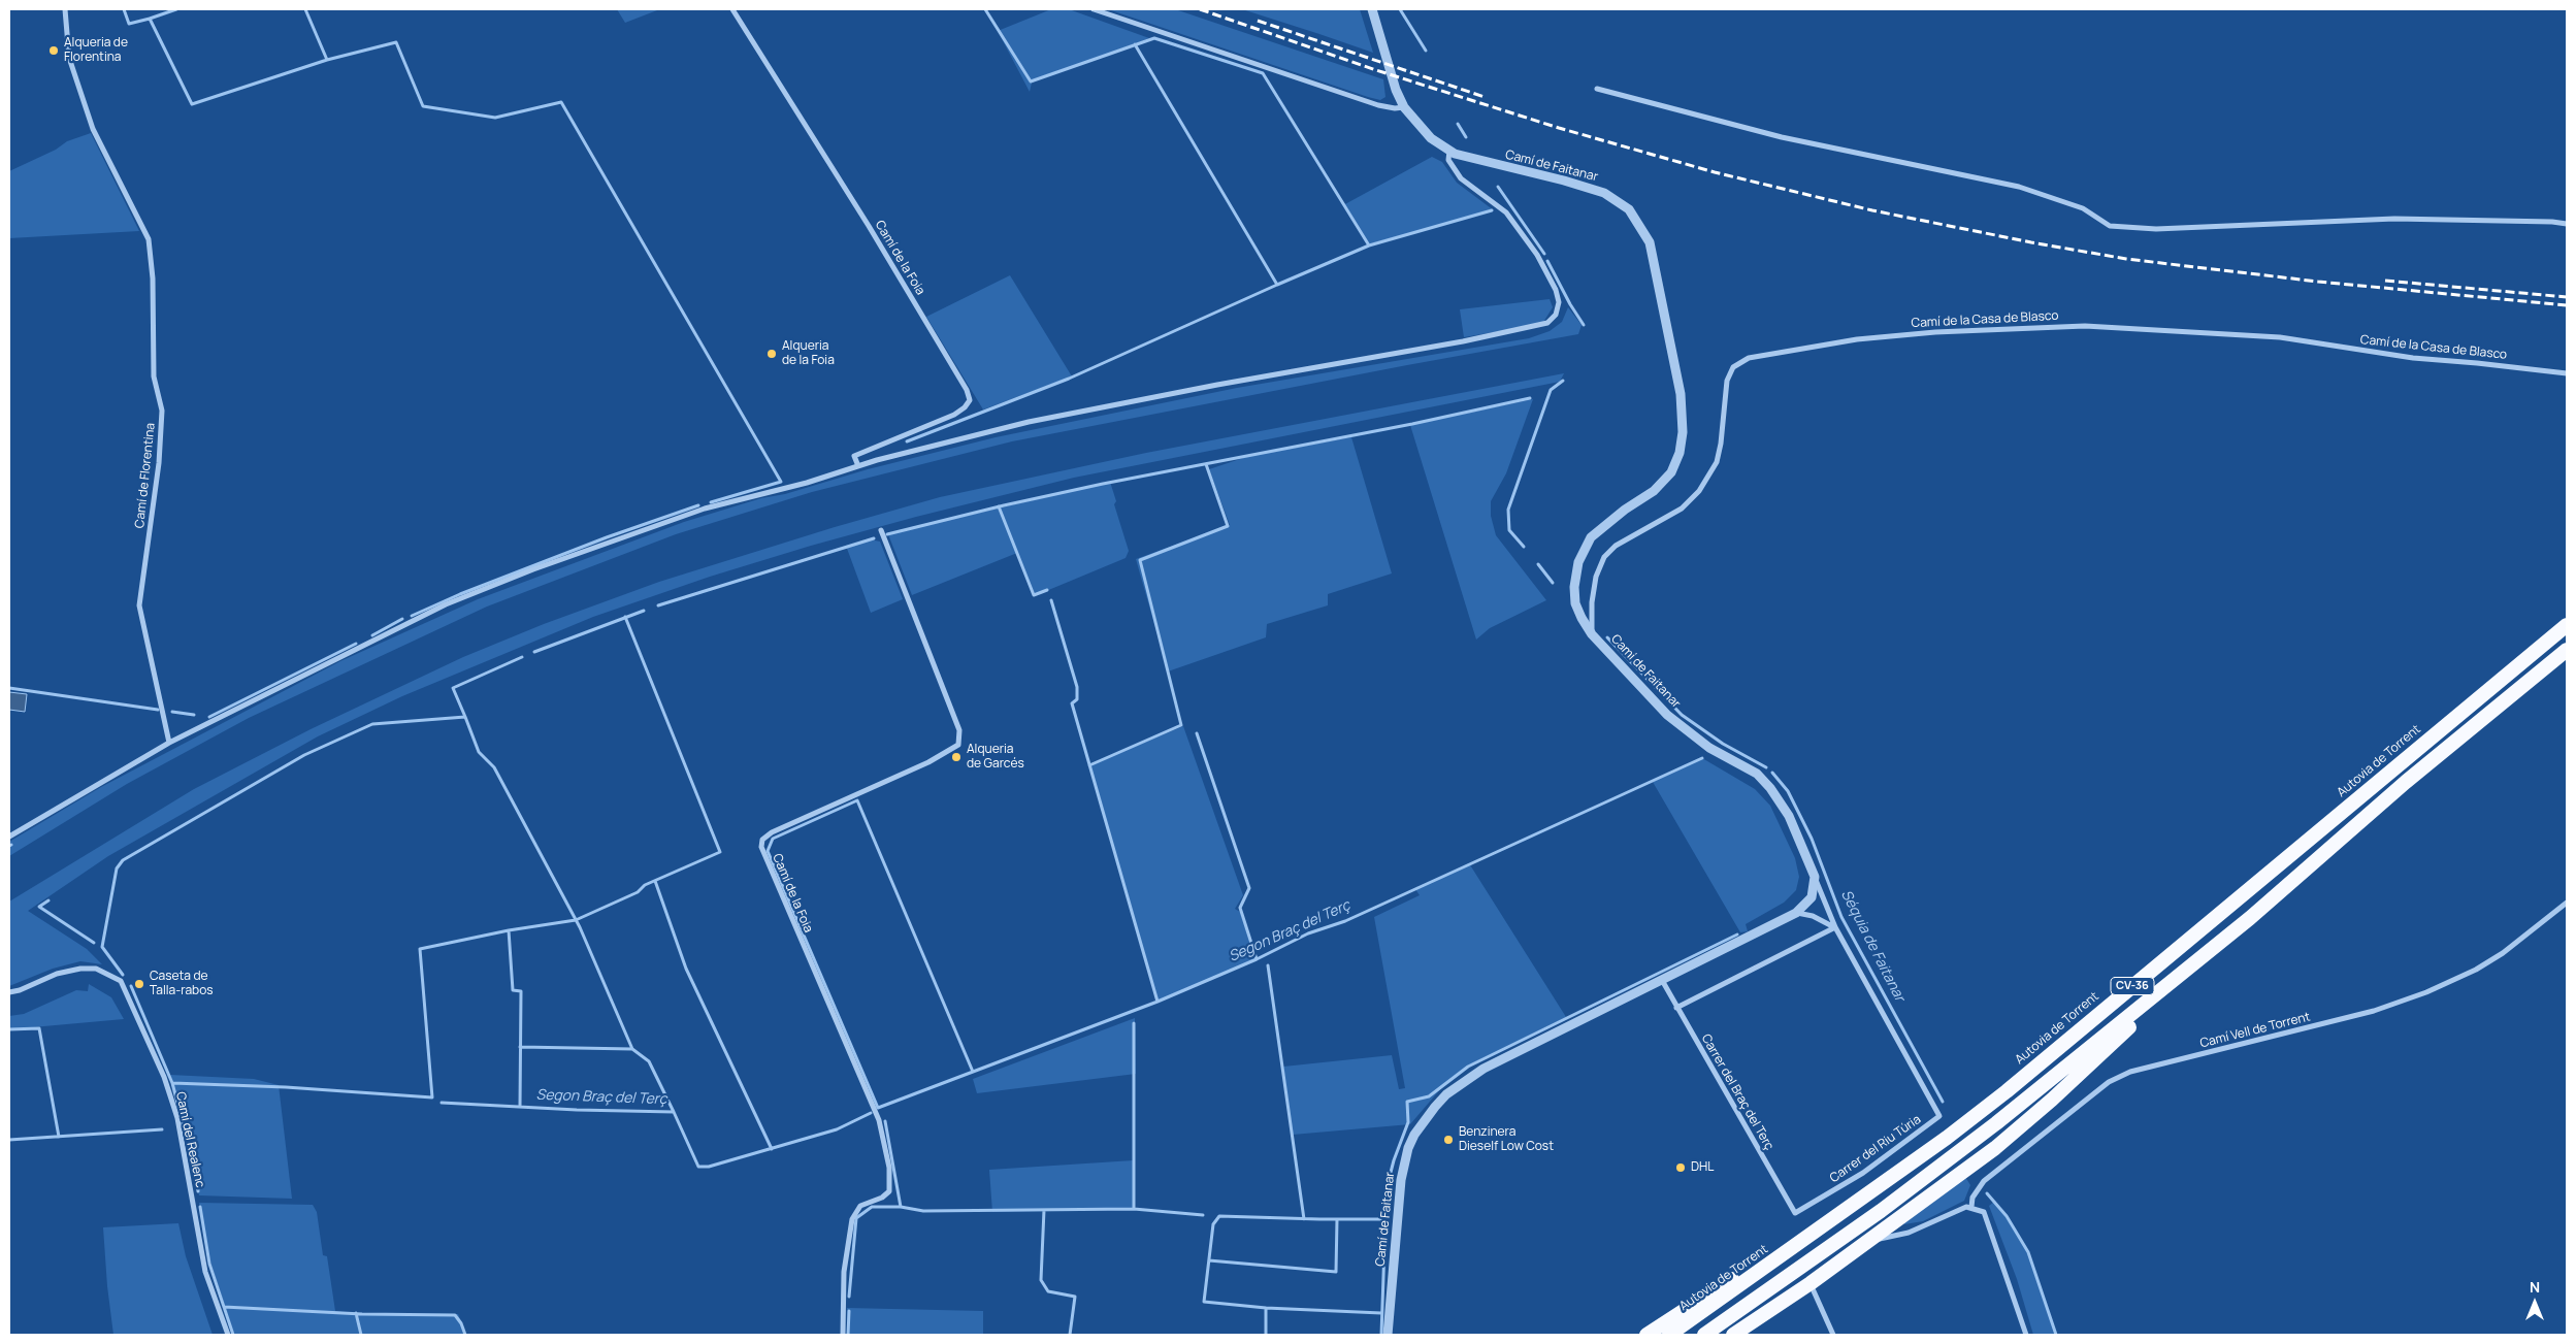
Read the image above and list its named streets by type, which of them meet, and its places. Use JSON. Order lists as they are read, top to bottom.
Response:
{
  "streets": {
    "highway": ["Autovia de Torrent", "CV-36"],
    "street": [
      "Camí de Faitanar",
      "Camí de la Foia",
      "Camí de la Casa de Blasco",
      "Camí de Florentina",
      "Camí Vell de Torrent",
      "Carrer del Braç del Terç",
      "Camí del Realenc",
      "Carrer del Riu Túria"
    ]
  },
  "crossings": [
    ["Camí de Faitanar", "Camí de la Casa de Blasco"],
    ["Camí de Faitanar", "Carrer del Braç del Terç"],
    ["Carrer del Braç del Terç", "Carrer del Riu Túria"]
  ],
  "water": ["Segon Braç del Terç", "Séquia de Faitanar"],
  "places": [
    "Alqueria de Florentina",
    "Alqueria de la Foia",
    "Alqueria de Garcés",
    "Caseta de Talla-rabos",
    "Benzinera Dieself Low Cost",
    "DHL"
  ],
  "north": "top"
}
